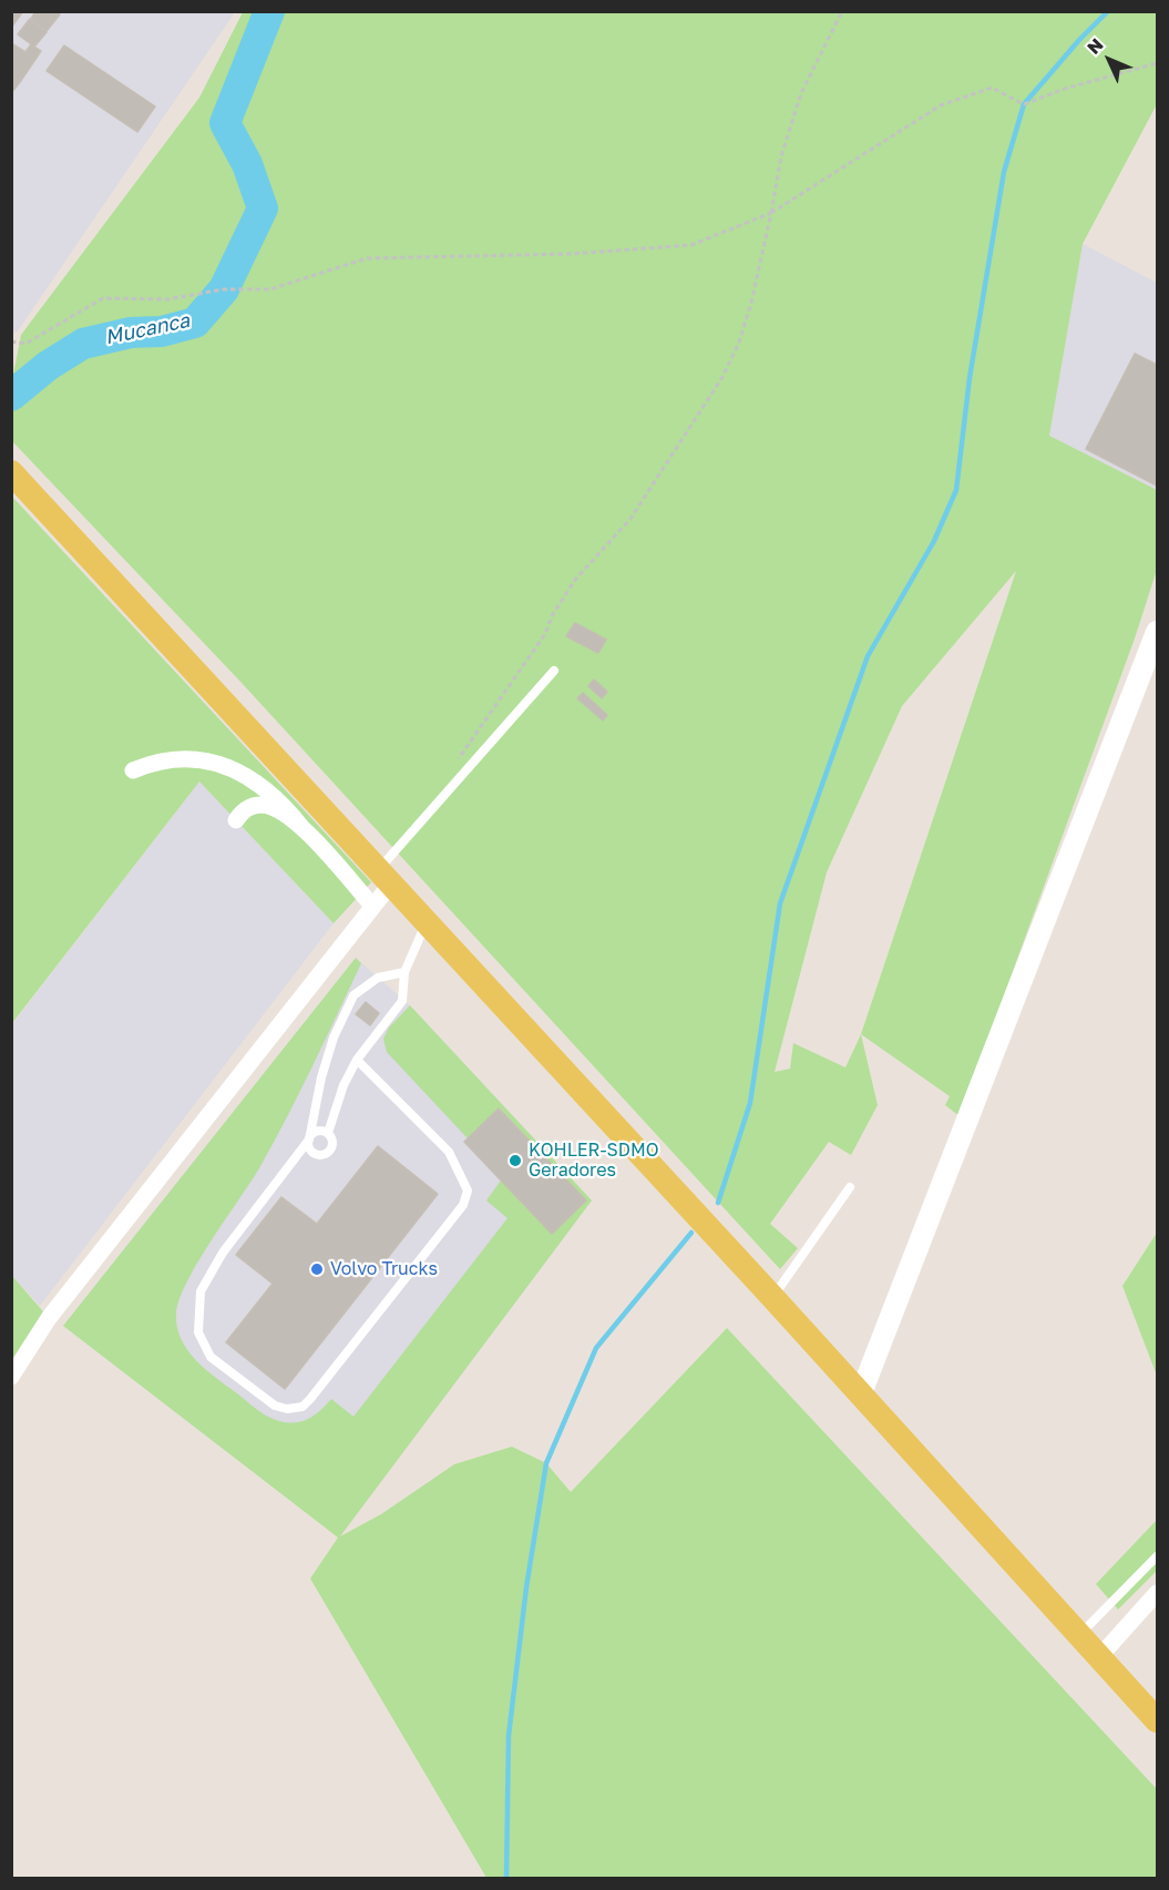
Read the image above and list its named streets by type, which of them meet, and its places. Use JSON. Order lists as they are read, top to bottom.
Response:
{
  "water": ["Mucanca"],
  "places": ["KOHLER-SDMO Geradores", "Volvo Trucks"],
  "north": "top left"
}
